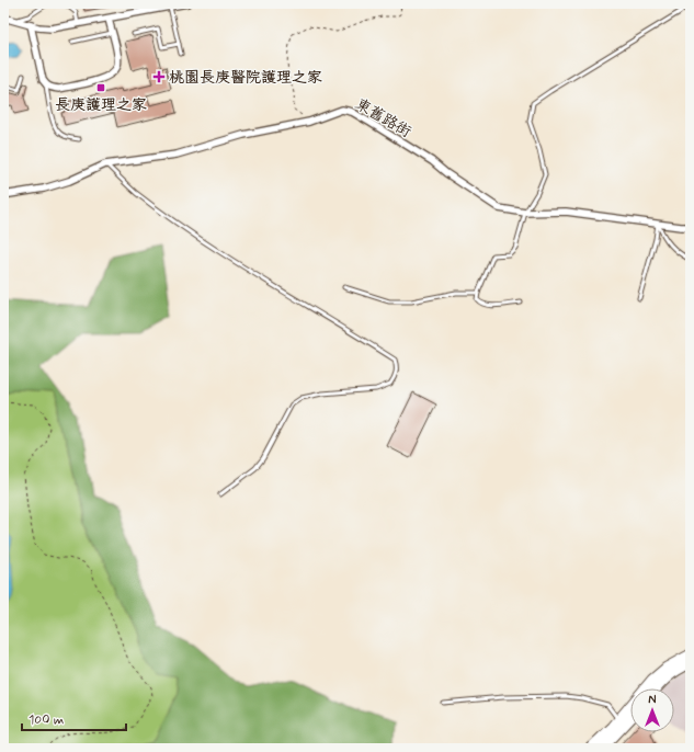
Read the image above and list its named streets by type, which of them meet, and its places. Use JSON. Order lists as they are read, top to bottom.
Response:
{
  "streets": {
    "street": ["東舊路街"]
  },
  "places": {
    "health": ["桃園長庚醫院護理之家"],
    "transit": ["長庚護理之家"]
  },
  "scale_bar": "100 m",
  "north": "top"
}
